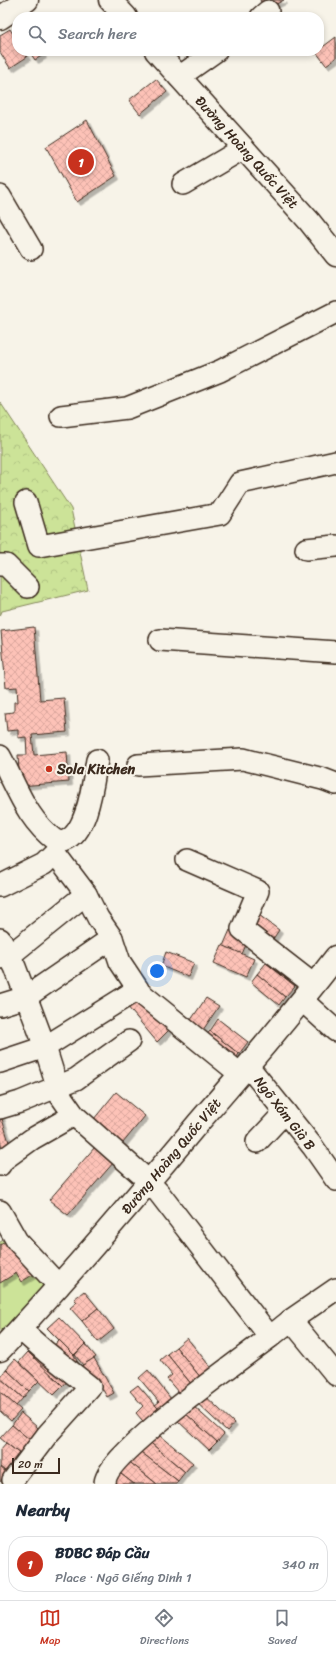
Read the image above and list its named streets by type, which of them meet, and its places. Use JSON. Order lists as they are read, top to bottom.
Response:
{
  "streets": {
    "main road": ["Đường Hoàng Quốc Việt"],
    "street": ["Ngõ Xóm Già B"]
  },
  "crossings": [
    ["Đường Hoàng Quốc Việt", "Ngõ Xóm Già B"]
  ],
  "places": ["Sola Kitchen"],
  "scale_bar": "20 m",
  "page": {
    "search": "Search here",
    "pins": "1",
    "scale": "20 m",
    "heading": "Nearby",
    "list": [
      {
        "mark": "1",
        "name": "BDBC Đáp Cầu",
        "note": "Place · Ngõ Giếng Dinh 1",
        "value": "340 m"
      }
    ],
    "nav": ["Map", "Directions", "Saved"]
  }
}
